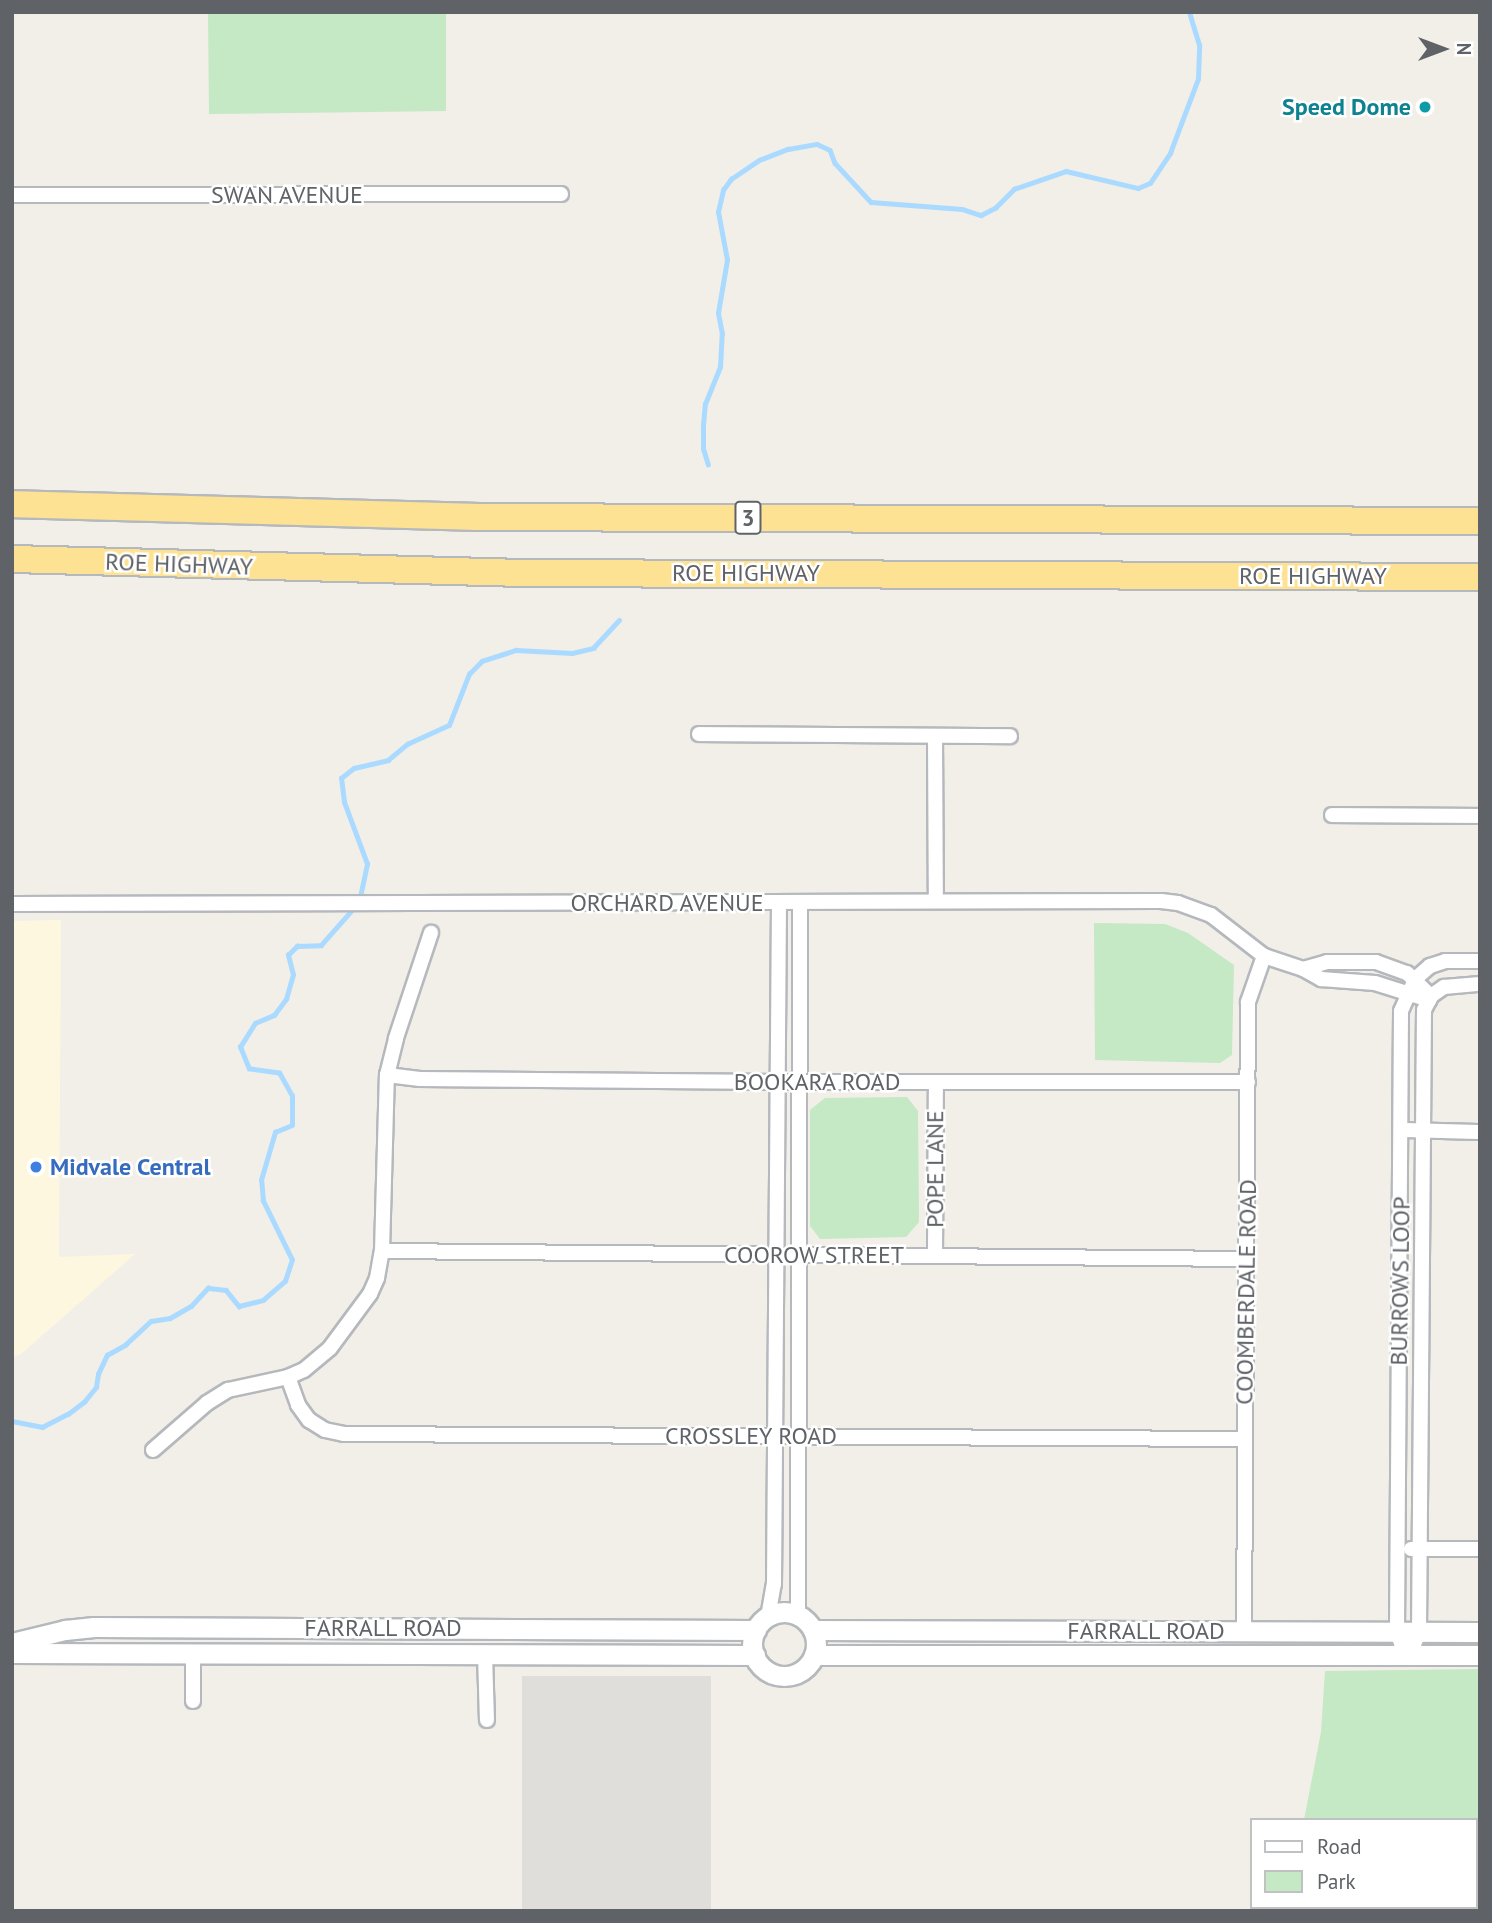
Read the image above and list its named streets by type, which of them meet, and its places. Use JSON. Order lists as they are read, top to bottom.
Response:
{
  "streets": {
    "highway": ["3", "ROE HIGHWAY"],
    "main road": ["FARRALL ROAD"],
    "street": [
      "SWAN AVENUE",
      "ORCHARD AVENUE",
      "BOOKARA ROAD",
      "POPE LANE",
      "COOROW STREET",
      "BURROWS LOOP",
      "COOMBERDALE ROAD",
      "CROSSLEY ROAD"
    ]
  },
  "crossings": [
    ["ORCHARD AVENUE", "BURROWS LOOP"],
    ["ORCHARD AVENUE", "COOMBERDALE ROAD"],
    ["BOOKARA ROAD", "POPE LANE"],
    ["BOOKARA ROAD", "COOMBERDALE ROAD"],
    ["POPE LANE", "COOROW STREET"],
    ["COOROW STREET", "COOMBERDALE ROAD"],
    ["BURROWS LOOP", "FARRALL ROAD"],
    ["COOMBERDALE ROAD", "CROSSLEY ROAD"],
    ["COOMBERDALE ROAD", "FARRALL ROAD"]
  ],
  "places": ["Speed Dome", "Midvale Central"],
  "legend": ["Road", "Park"],
  "north": "right"
}
